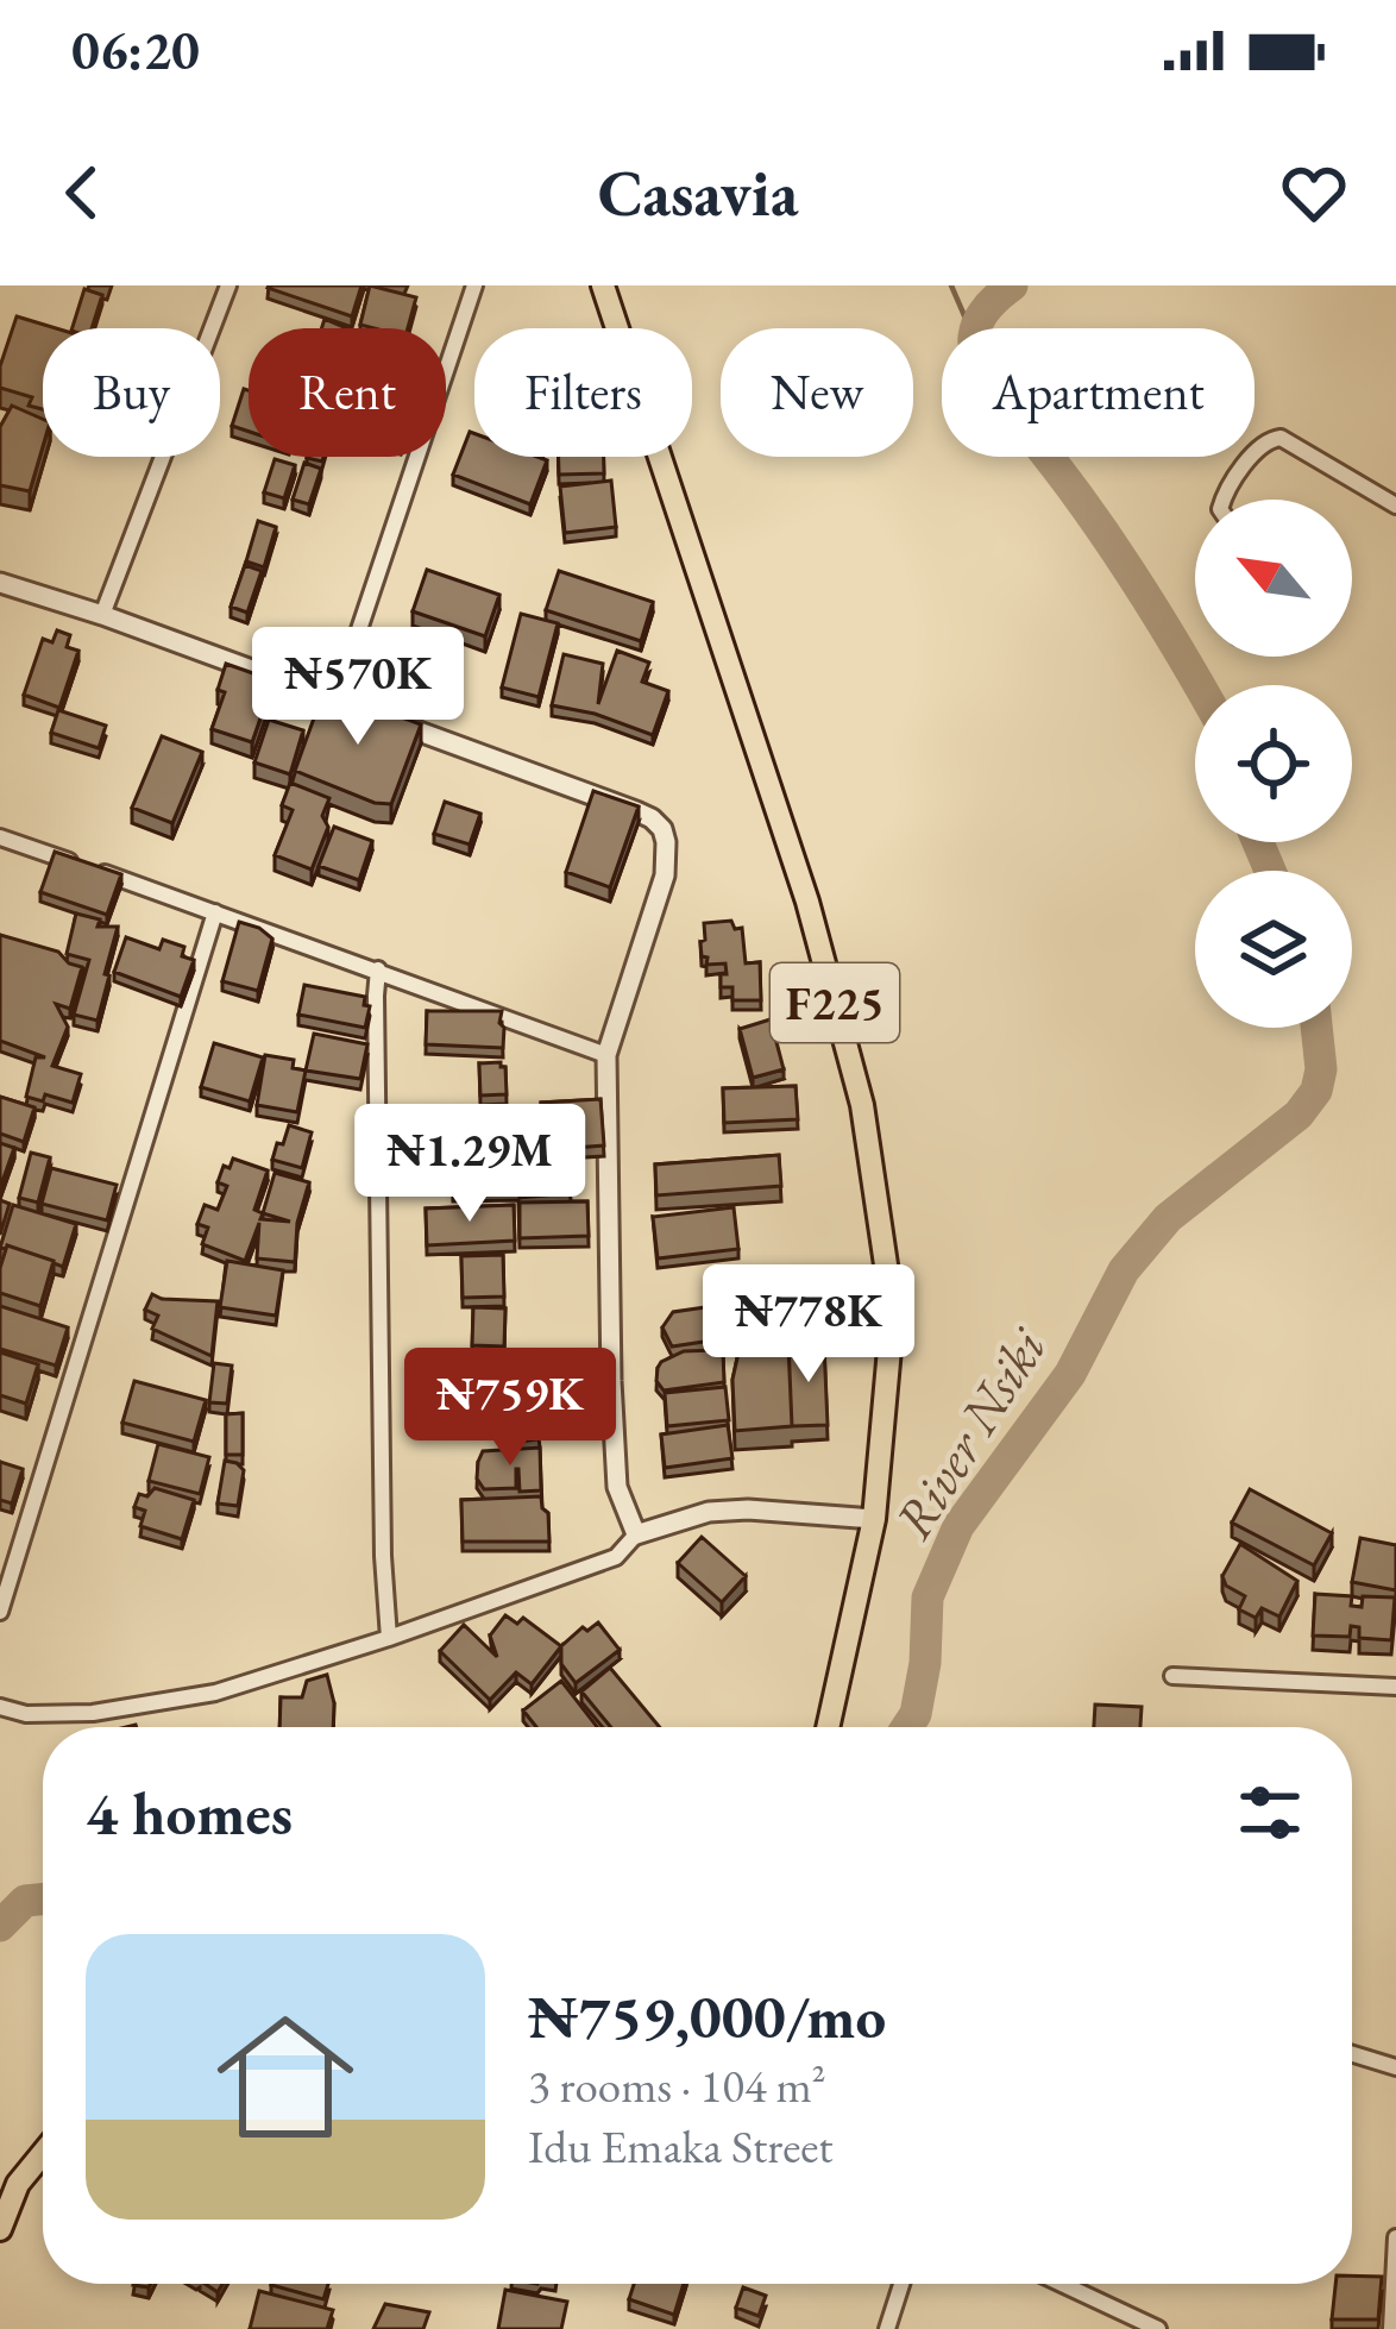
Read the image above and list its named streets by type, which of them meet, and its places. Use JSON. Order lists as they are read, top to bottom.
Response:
{
  "streets": {
    "main road": ["F225"]
  },
  "water": ["River Nsiki"],
  "north": "top left",
  "page": {
    "status": "06:20",
    "header": "Casavia",
    "chip": [
      "Buy",
      "Rent",
      "Filters",
      "New",
      "Apartment"
    ],
    "price": [
      "₦570K",
      "₦1.29M",
      "₦778K",
      "₦759K"
    ],
    "heading": "4 homes",
    "list": [
      {
        "name": "₦759,000/mo",
        "note": "3 rooms · 104 m² · Idu Emaka Street"
      }
    ]
  }
}
